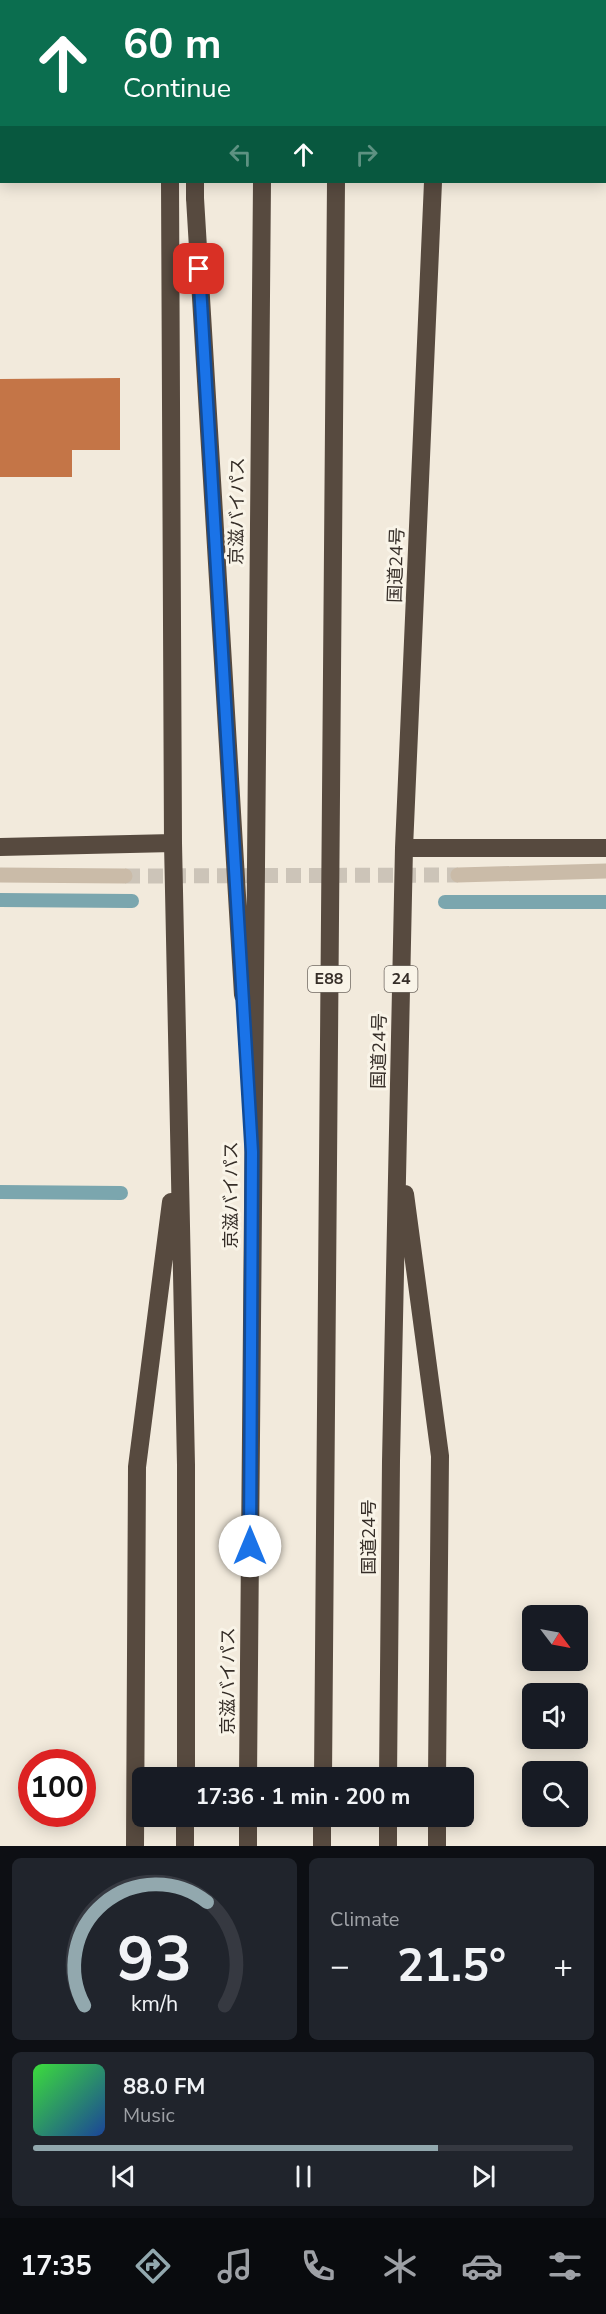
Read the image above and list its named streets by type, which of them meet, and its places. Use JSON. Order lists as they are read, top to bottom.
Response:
{
  "streets": {
    "highway": [
      "京滋バイパス",
      "国道24号",
      "E88",
      "24"
    ]
  },
  "north": "bottom right",
  "page": {
    "turn": ["60 m", "Continue"],
    "limit": "100",
    "trip": "17:36 · 1 min · 200 m",
    "tile": "Climate",
    "heat": ["−", "21.5°", "+"],
    "song": ["88.0 FM", "Music"],
    "tabs": "17:35",
    "gauge": ["93", "km/h"]
  }
}
